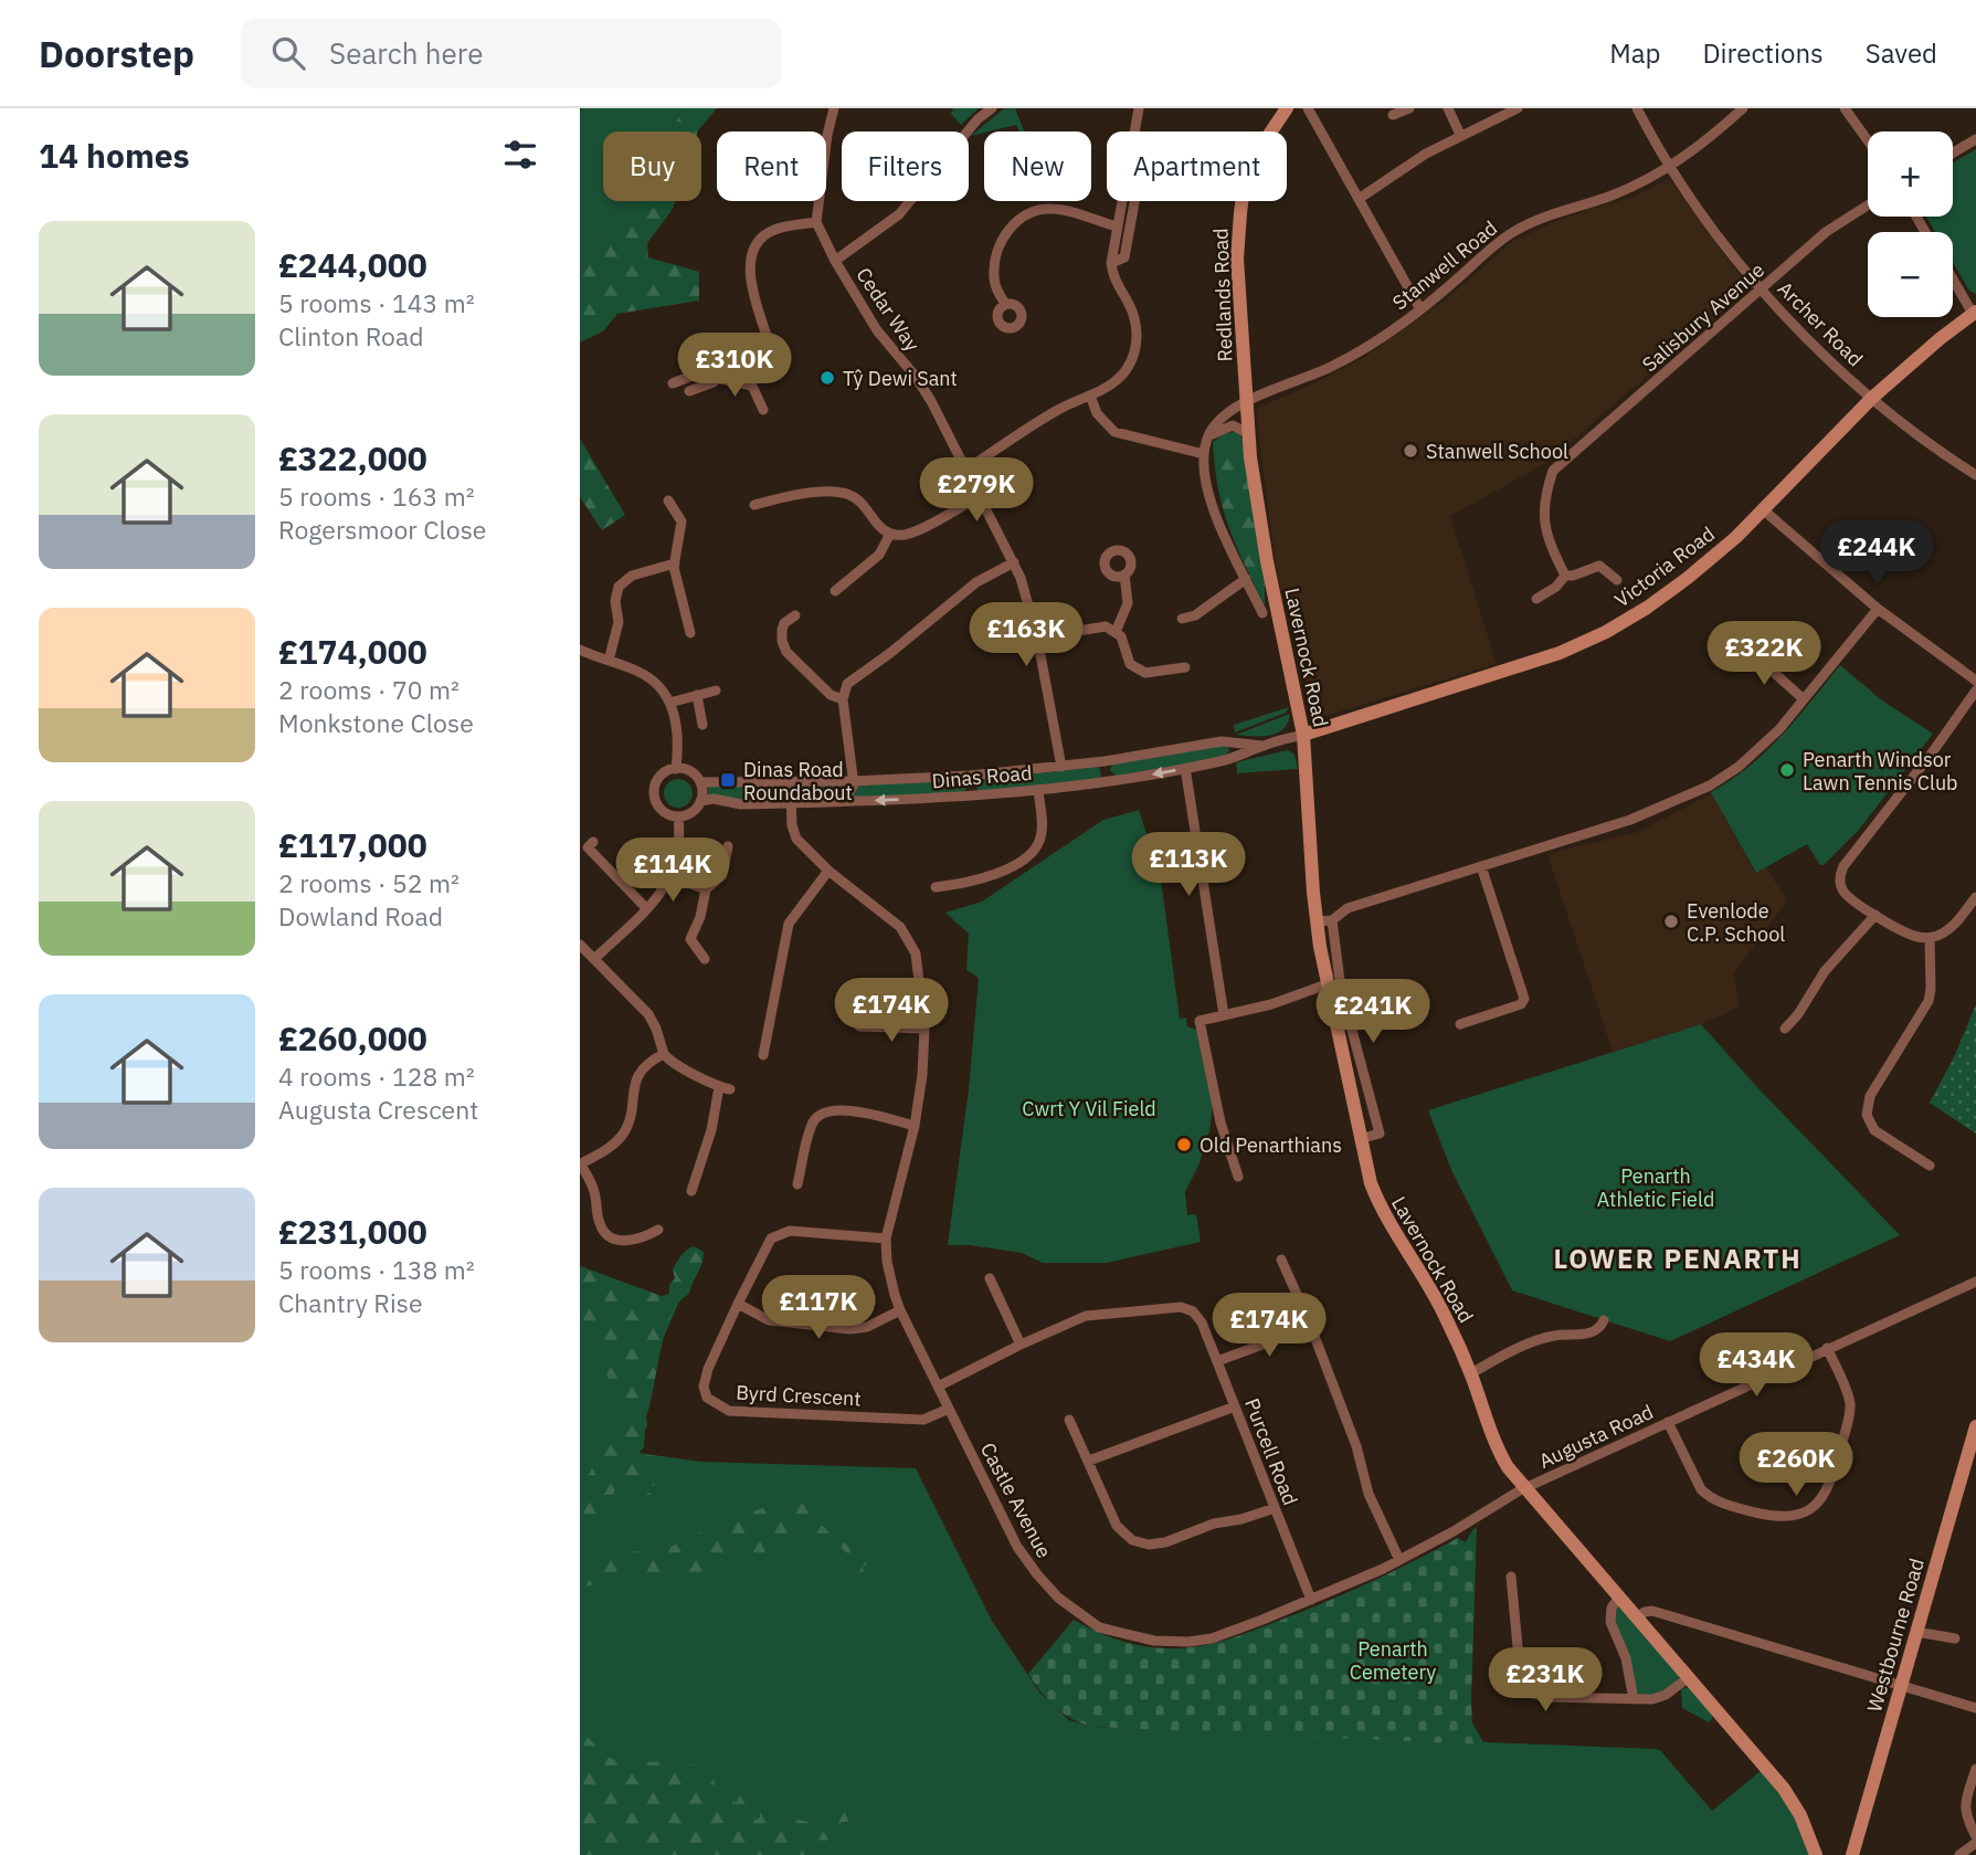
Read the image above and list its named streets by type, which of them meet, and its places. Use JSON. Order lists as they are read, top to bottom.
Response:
{
  "streets": {
    "main road": [
      "Redlands Road",
      "Victoria Road",
      "Lavernock Road",
      "Westbourne Road"
    ],
    "street": [
      "Stanwell Road",
      "Cedar Way",
      "Salisbury Avenue",
      "Archer Road",
      "Dinas Road",
      "Byrd Crescent",
      "Augusta Road",
      "Purcell Road",
      "Castle Avenue"
    ]
  },
  "crossings": [
    ["Stanwell Road", "Redlands Road"],
    ["Stanwell Road", "Archer Road"],
    ["Stanwell Road", "Lavernock Road"],
    ["Redlands Road", "Lavernock Road"],
    ["Cedar Way", "Dinas Road"],
    ["Salisbury Avenue", "Archer Road"],
    ["Archer Road", "Victoria Road"],
    ["Victoria Road", "Lavernock Road"],
    ["Victoria Road", "Dinas Road"],
    ["Lavernock Road", "Dinas Road"],
    ["Lavernock Road", "Augusta Road"],
    ["Lavernock Road", "Castle Avenue"],
    ["Byrd Crescent", "Castle Avenue"],
    ["Augusta Road", "Castle Avenue"],
    ["Purcell Road", "Castle Avenue"]
  ],
  "districts": ["LOWER PENARTH"],
  "parks": ["Cwrt Y Vil Field", "Penarth Athletic Field", "Penarth Cemetery"],
  "places": {
    "other": [
      "Tŷ Dewi Sant",
      "Stanwell School",
      "Penarth Windsor Lawn Tennis Club",
      "Evenlode C.P. School",
      "Old Penarthians"
    ],
    "transit": ["Dinas Road Roundabout"]
  },
  "page": {
    "header": "Doorstep",
    "search": "Search here",
    "nav": ["Map", "Directions", "Saved"],
    "heading": "14 homes",
    "map_buttons": ["+", "−"],
    "chip": [
      "Buy",
      "Rent",
      "Filters",
      "New",
      "Apartment"
    ],
    "list": [
      {
        "name": "£244,000",
        "note": "5 rooms · 143 m² · Clinton Road"
      },
      {
        "name": "£322,000",
        "note": "5 rooms · 163 m² · Rogersmoor Close"
      },
      {
        "name": "£174,000",
        "note": "2 rooms · 70 m² · Monkstone Close"
      },
      {
        "name": "£117,000",
        "note": "2 rooms · 52 m² · Dowland Road"
      },
      {
        "name": "£260,000",
        "note": "4 rooms · 128 m² · Augusta Crescent"
      },
      {
        "name": "£231,000",
        "note": "5 rooms · 138 m² · Chantry Rise"
      }
    ],
    "price": [
      "£310K",
      "£279K",
      "£244K",
      "£163K",
      "£322K",
      "£113K",
      "£114K",
      "£174K",
      "£241K",
      "£117K",
      "£174K",
      "£434K",
      "£260K",
      "£231K"
    ]
  }
}
